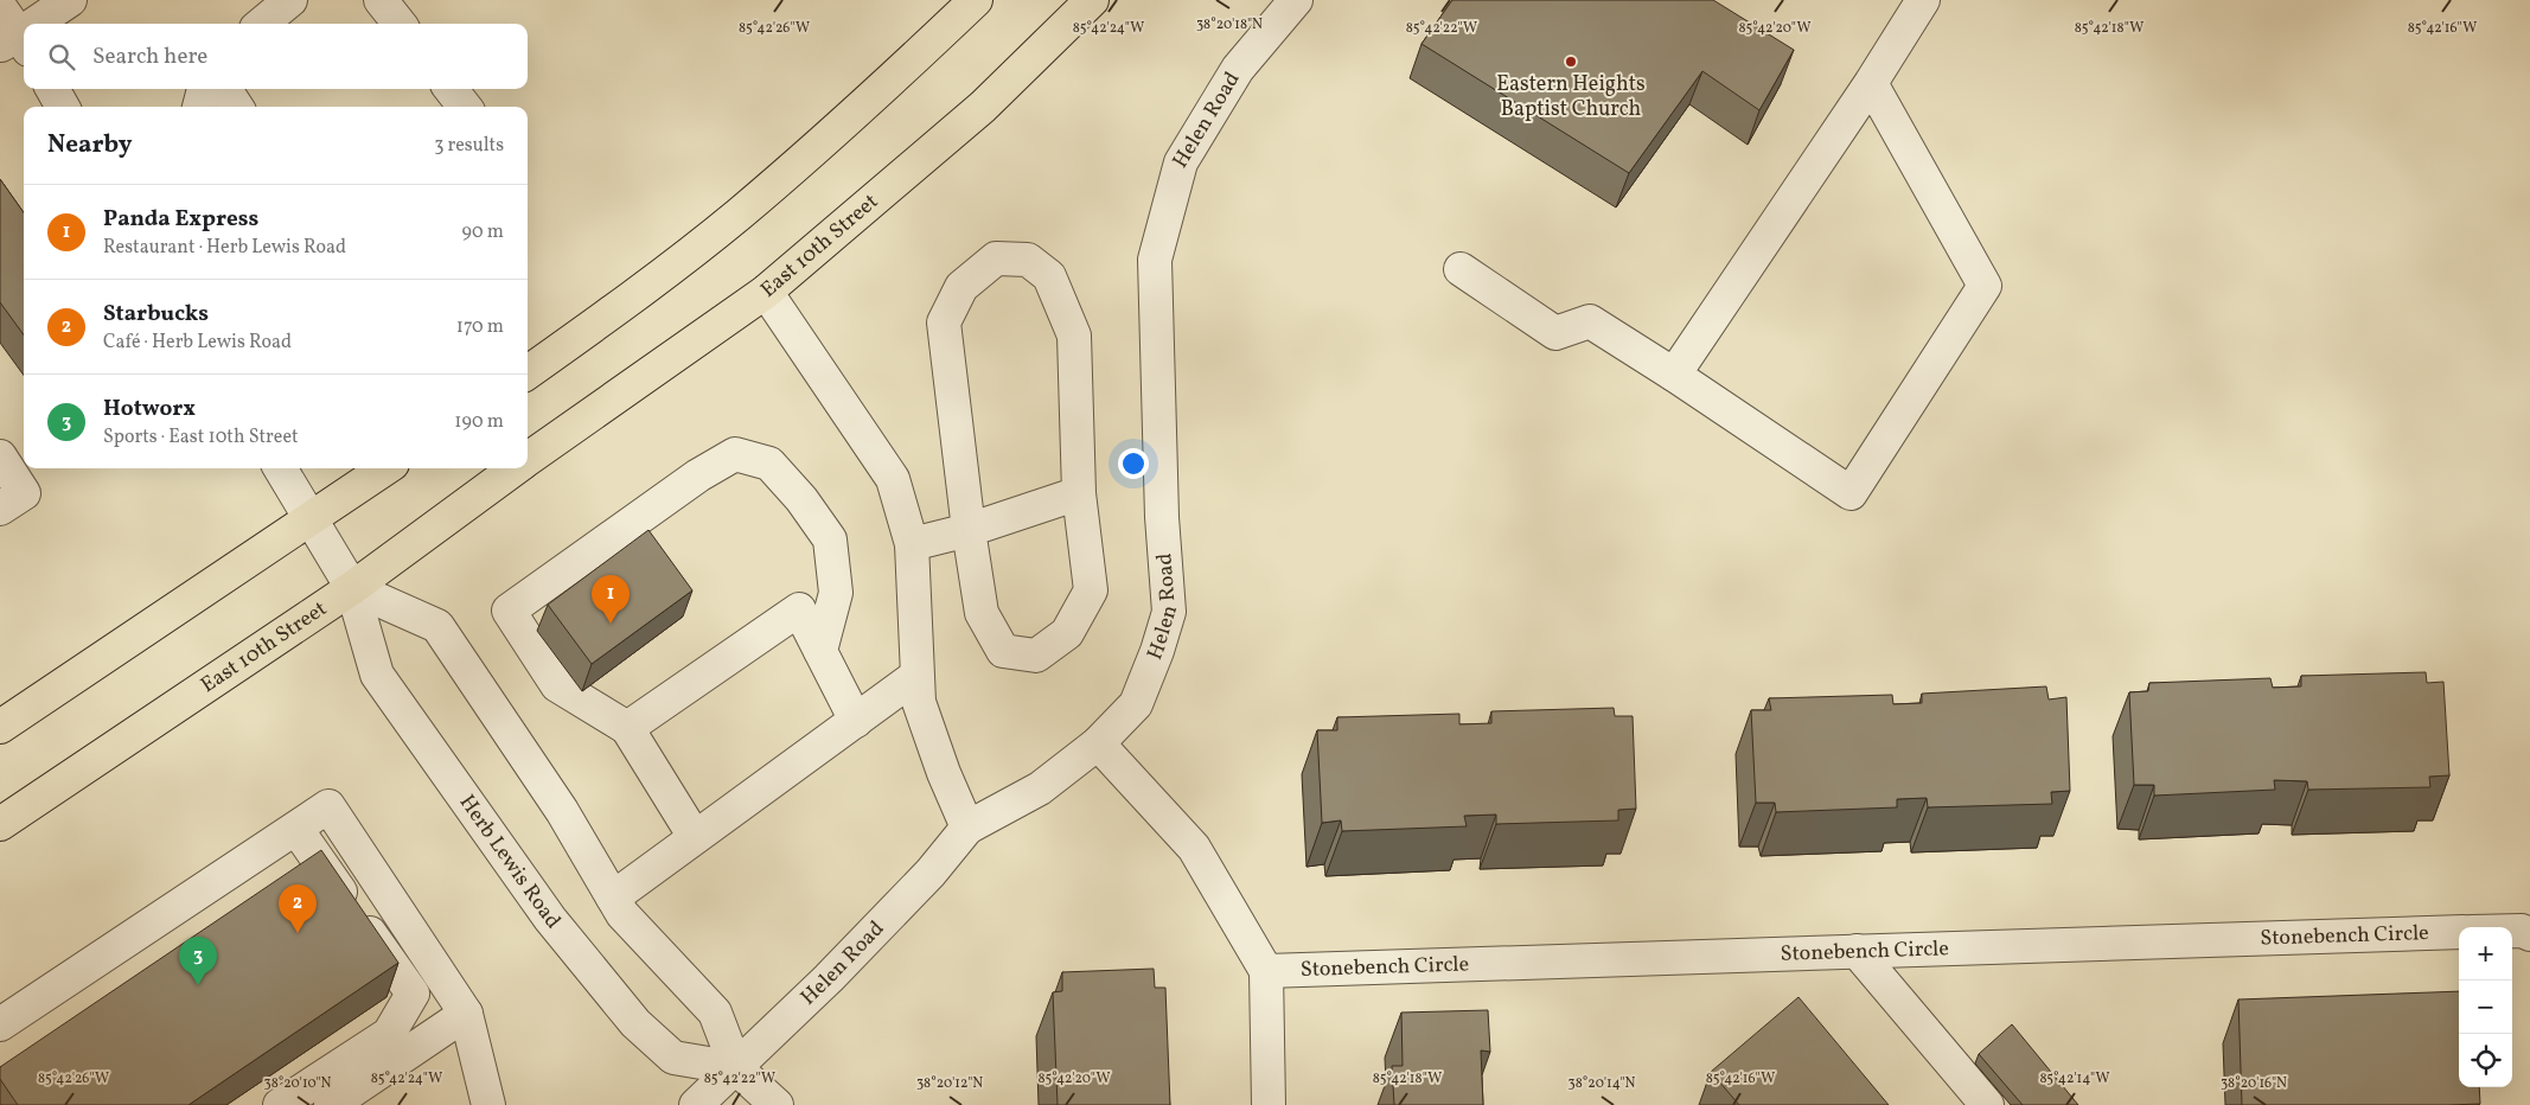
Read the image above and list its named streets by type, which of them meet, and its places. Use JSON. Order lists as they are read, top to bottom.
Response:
{
  "streets": {
    "main road": ["East 10th Street"],
    "street": ["Helen Road", "Herb Lewis Road", "Stonebench Circle"]
  },
  "crossings": [
    ["Helen Road", "Herb Lewis Road"],
    ["East 10th Street", "Herb Lewis Road"]
  ],
  "places": ["Eastern Heights Baptist Church"],
  "page": {
    "search": "Search here",
    "heading": ["Nearby", "3 results"],
    "list": [
      {
        "mark": "1",
        "name": "Panda Express",
        "note": "Restaurant · Herb Lewis Road",
        "value": "90 m"
      },
      {
        "mark": "2",
        "name": "Starbucks",
        "note": "Café · Herb Lewis Road",
        "value": "170 m"
      },
      {
        "mark": "3",
        "name": "Hotworx",
        "note": "Sports · East 10th Street",
        "value": "190 m"
      }
    ],
    "pins": ["1", "2", "3"],
    "map_buttons": ["+", "−"]
  },
  "coordinates": [
    "38°20'18\"N",
    "85°42'20\"W",
    "85°42'26\"W",
    "85°42'24\"W",
    "85°42'22\"W",
    "85°42'18\"W",
    "85°42'16\"W",
    "85°42'14\"W",
    "38°20'10\"N",
    "38°20'12\"N",
    "38°20'14\"N",
    "38°20'16\"N"
  ]
}
